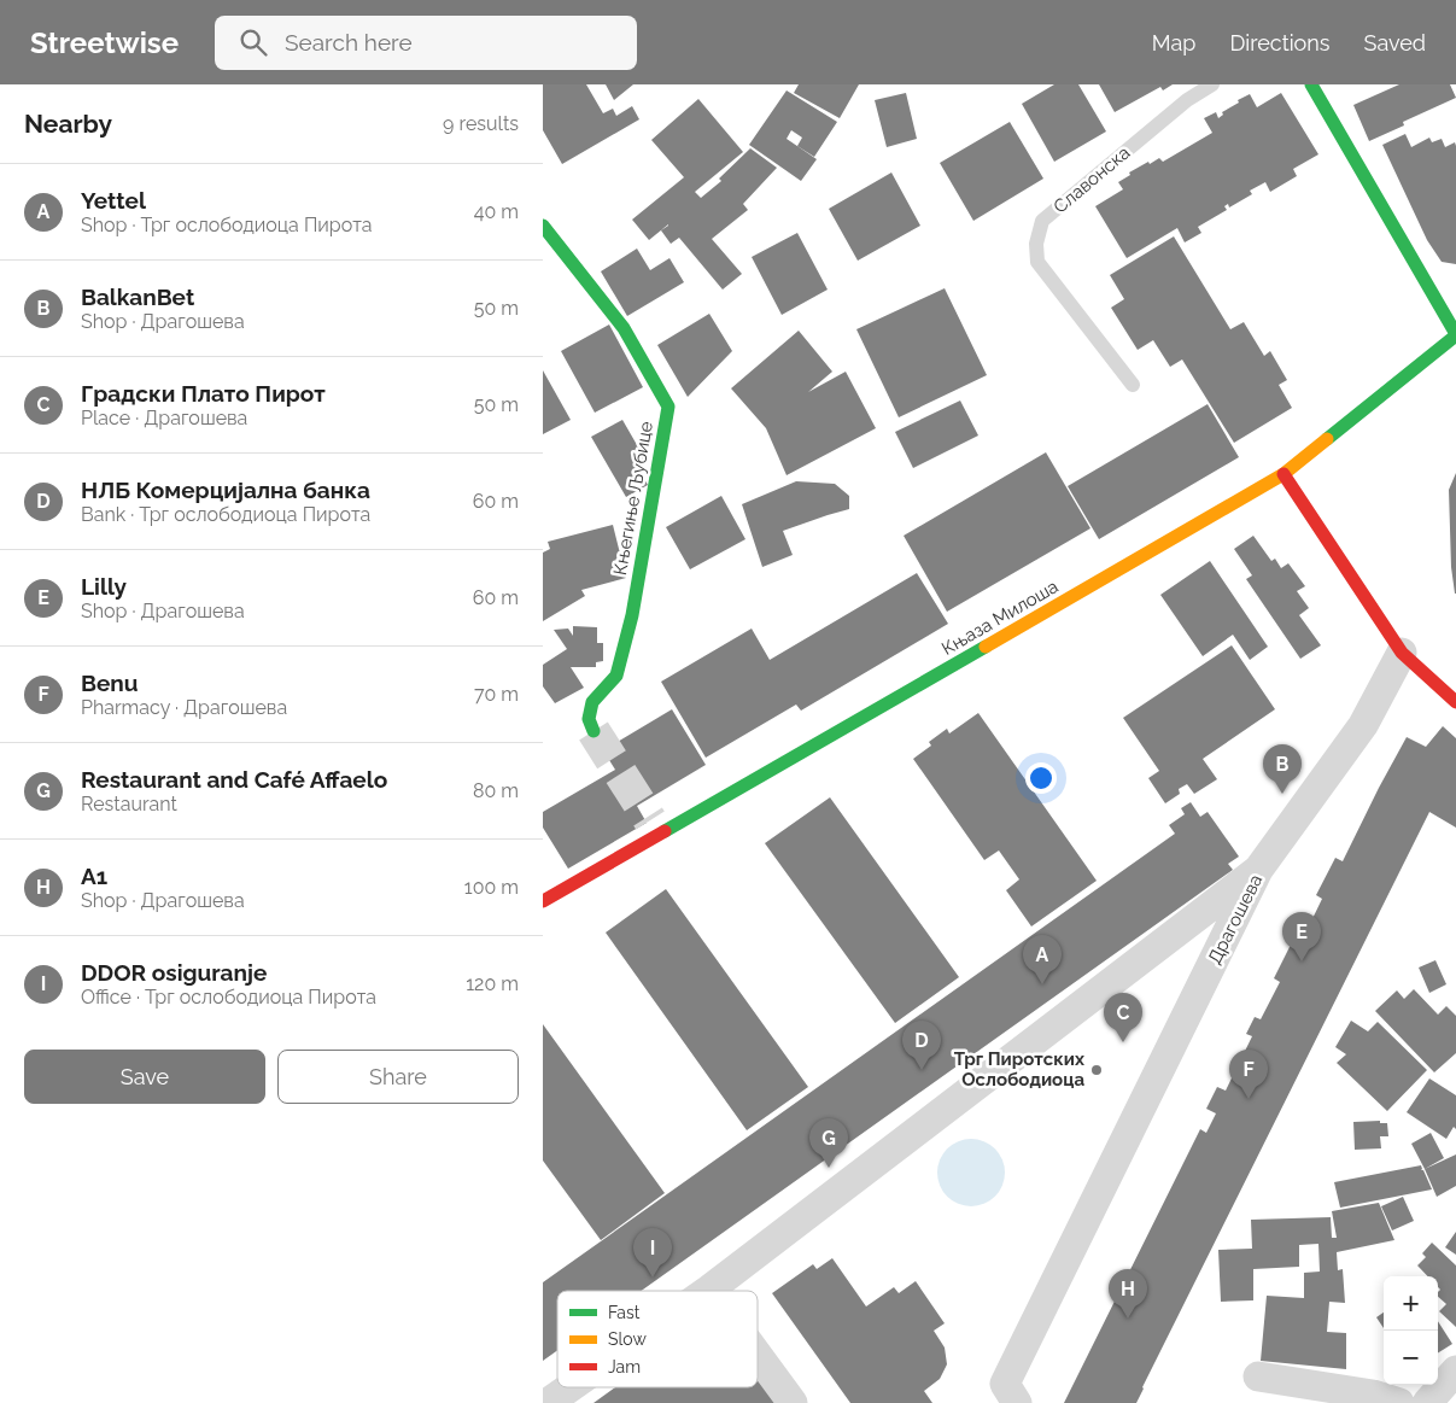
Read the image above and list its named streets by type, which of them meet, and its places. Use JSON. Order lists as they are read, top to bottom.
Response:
{
  "streets": {
    "street": ["Књегиње Љубице", "Књаза Милоша", "Драгошева"],
    "lane": ["Славонска"]
  },
  "places": ["Трг Пиротских Ослободиоца"],
  "legend": ["Fast", "Slow", "Jam"],
  "page": {
    "header": "Streetwise",
    "search": "Search here",
    "nav": ["Map", "Directions", "Saved"],
    "heading": ["Nearby", "9 results"],
    "list": [
      {
        "mark": "A",
        "name": "Yettel",
        "note": "Shop · Трг ослободиоца Пирота",
        "value": "40 m"
      },
      {
        "mark": "B",
        "name": "BalkanBet",
        "note": "Shop · Драгошева",
        "value": "50 m"
      },
      {
        "mark": "C",
        "name": "Градски Плато Пирот",
        "note": "Place · Драгошева",
        "value": "50 m"
      },
      {
        "mark": "D",
        "name": "НЛБ Комерцијална банка",
        "note": "Bank · Трг ослободиоца Пирота",
        "value": "60 m"
      },
      {
        "mark": "E",
        "name": "Lilly",
        "note": "Shop · Драгошева",
        "value": "60 m"
      },
      {
        "mark": "F",
        "name": "Benu",
        "note": "Pharmacy · Драгошева",
        "value": "70 m"
      },
      {
        "mark": "G",
        "name": "Restaurant and Café Affaelo",
        "note": "Restaurant",
        "value": "80 m"
      },
      {
        "mark": "H",
        "name": "A1",
        "note": "Shop · Драгошева",
        "value": "100 m"
      },
      {
        "mark": "I",
        "name": "DDOR osiguranje",
        "note": "Office · Трг ослободиоца Пирота",
        "value": "120 m"
      }
    ],
    "pins": [
      "B",
      "E",
      "A",
      "C",
      "D",
      "F",
      "G",
      "I",
      "H"
    ],
    "buttons": ["Save", "Share"],
    "map_buttons": ["+", "−"]
  }
}
